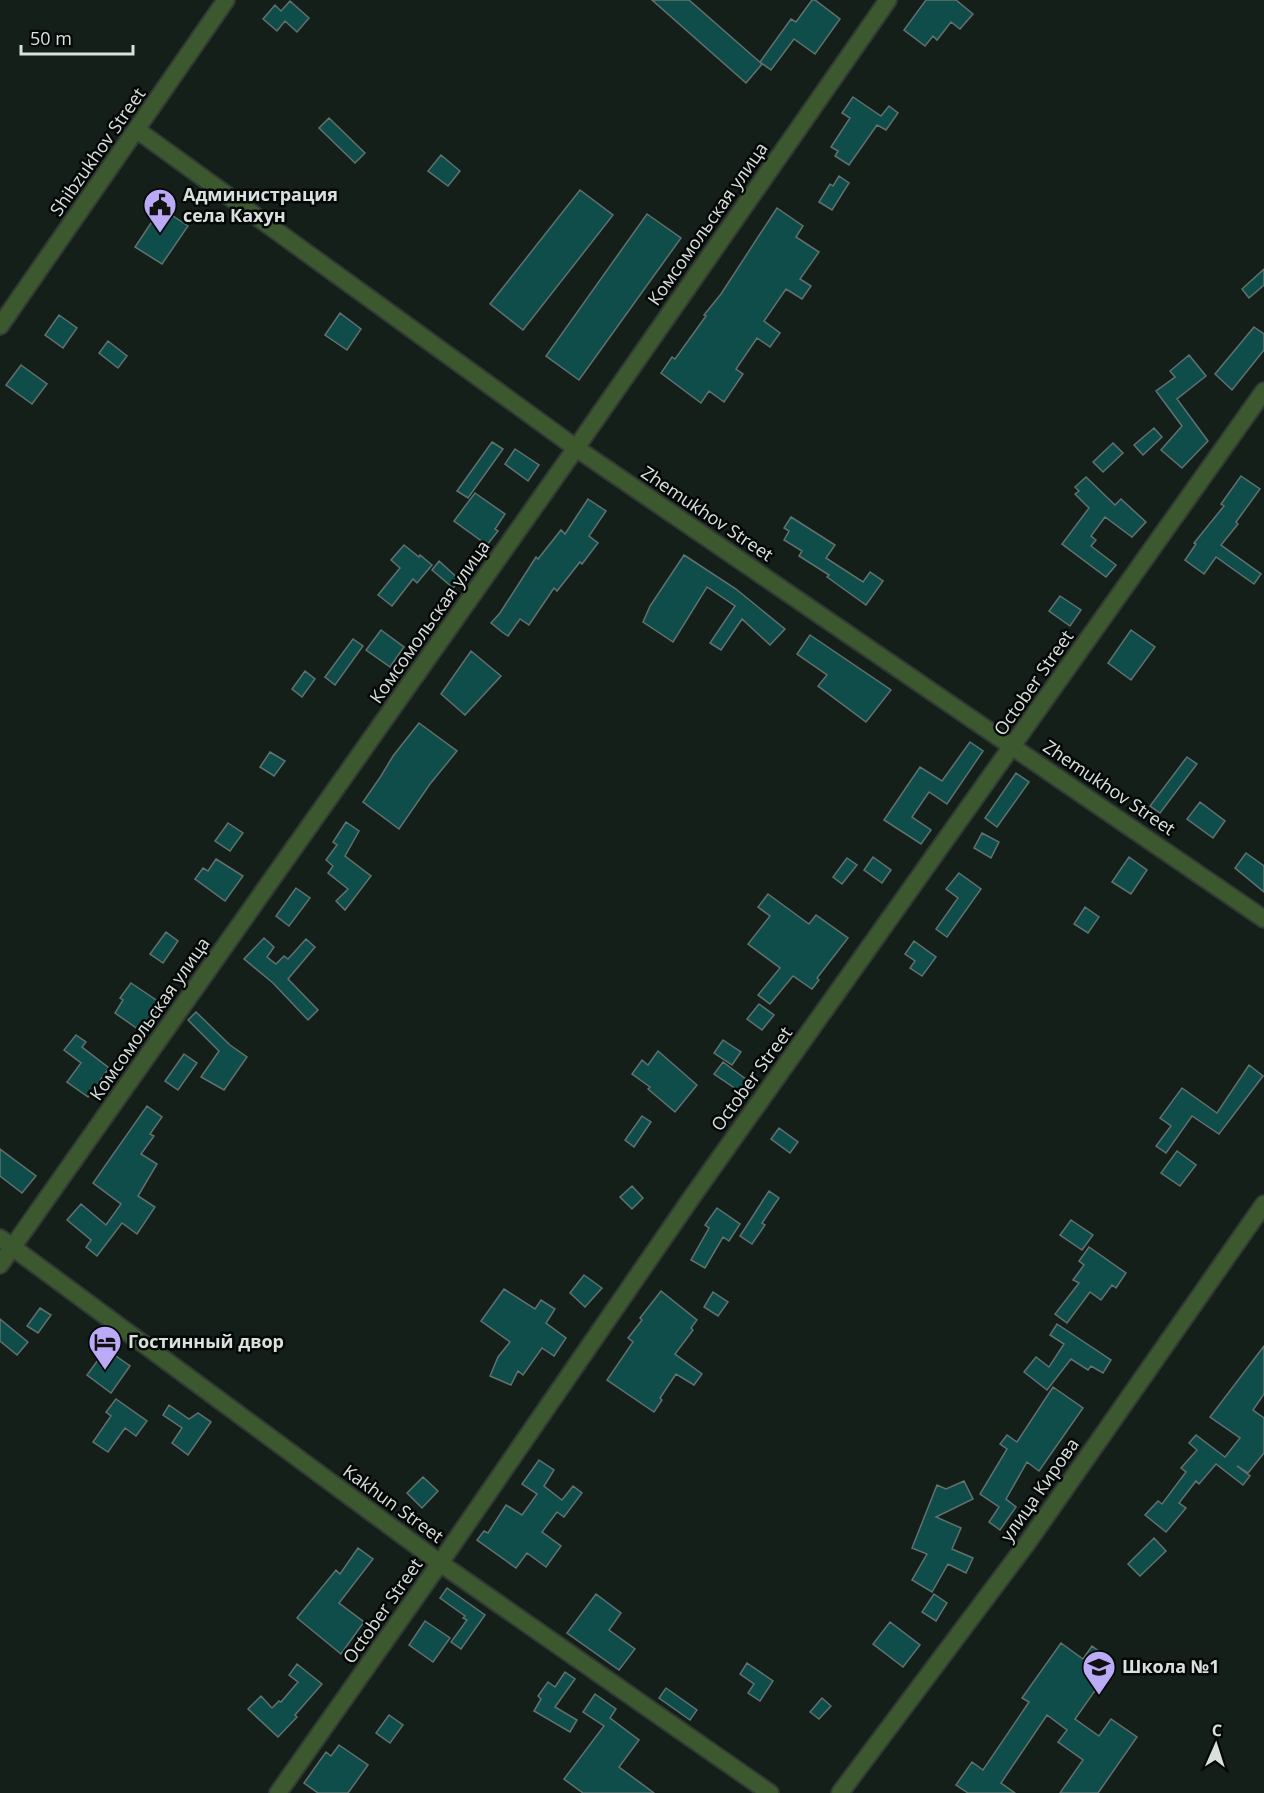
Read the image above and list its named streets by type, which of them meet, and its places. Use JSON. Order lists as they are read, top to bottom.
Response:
{
  "streets": {
    "street": [
      "Shibzukhov Street",
      "Комсомольская улица",
      "Zhemukhov Street",
      "October Street",
      "улица Кирова",
      "Kakhun Street"
    ]
  },
  "crossings": [
    ["Shibzukhov Street", "Zhemukhov Street"],
    ["Комсомольская улица", "Zhemukhov Street"],
    ["Комсомольская улица", "Kakhun Street"],
    ["Zhemukhov Street", "October Street"],
    ["October Street", "Kakhun Street"]
  ],
  "places": {
    "public building": ["Администрация села Кахун"],
    "hotel": ["Гостинный двор"],
    "school or university": ["Школа №1"]
  },
  "scale_bar": "50 m",
  "north": "top"
}
